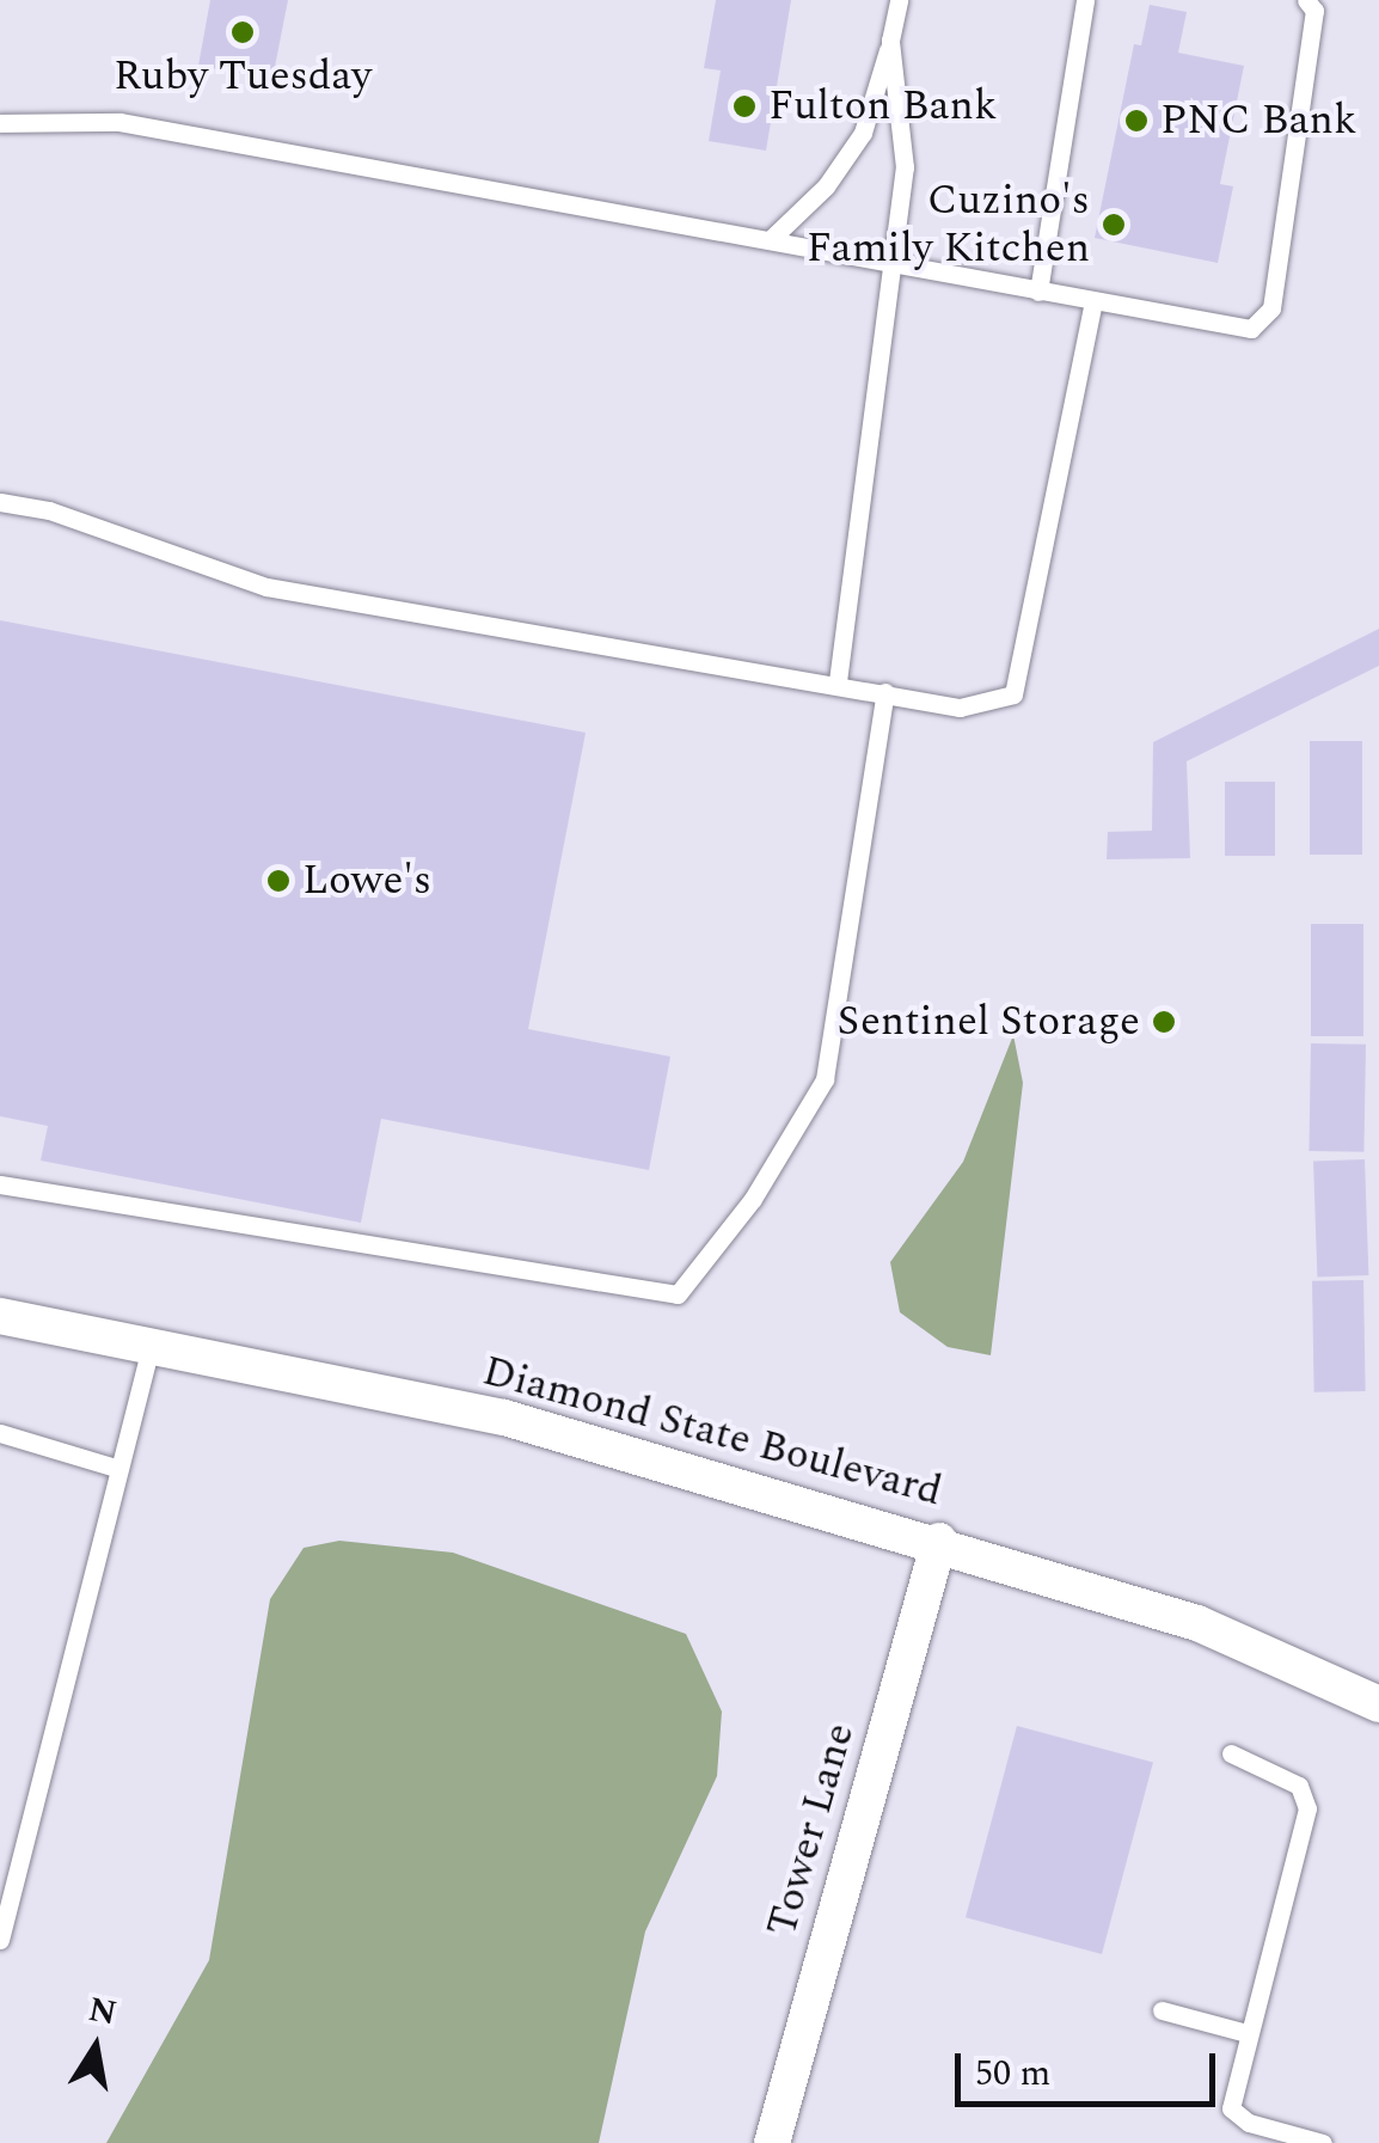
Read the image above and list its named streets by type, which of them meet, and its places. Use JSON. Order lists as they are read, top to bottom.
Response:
{
  "streets": {
    "street": ["Diamond State Boulevard", "Tower Lane"]
  },
  "crossings": [
    ["Diamond State Boulevard", "Tower Lane"]
  ],
  "places": [
    "Ruby Tuesday",
    "Fulton Bank",
    "PNC Bank",
    "Cuzino's Family Kitchen",
    "Lowe's",
    "Sentinel Storage"
  ],
  "scale_bar": "50 m",
  "north": "top"
}
